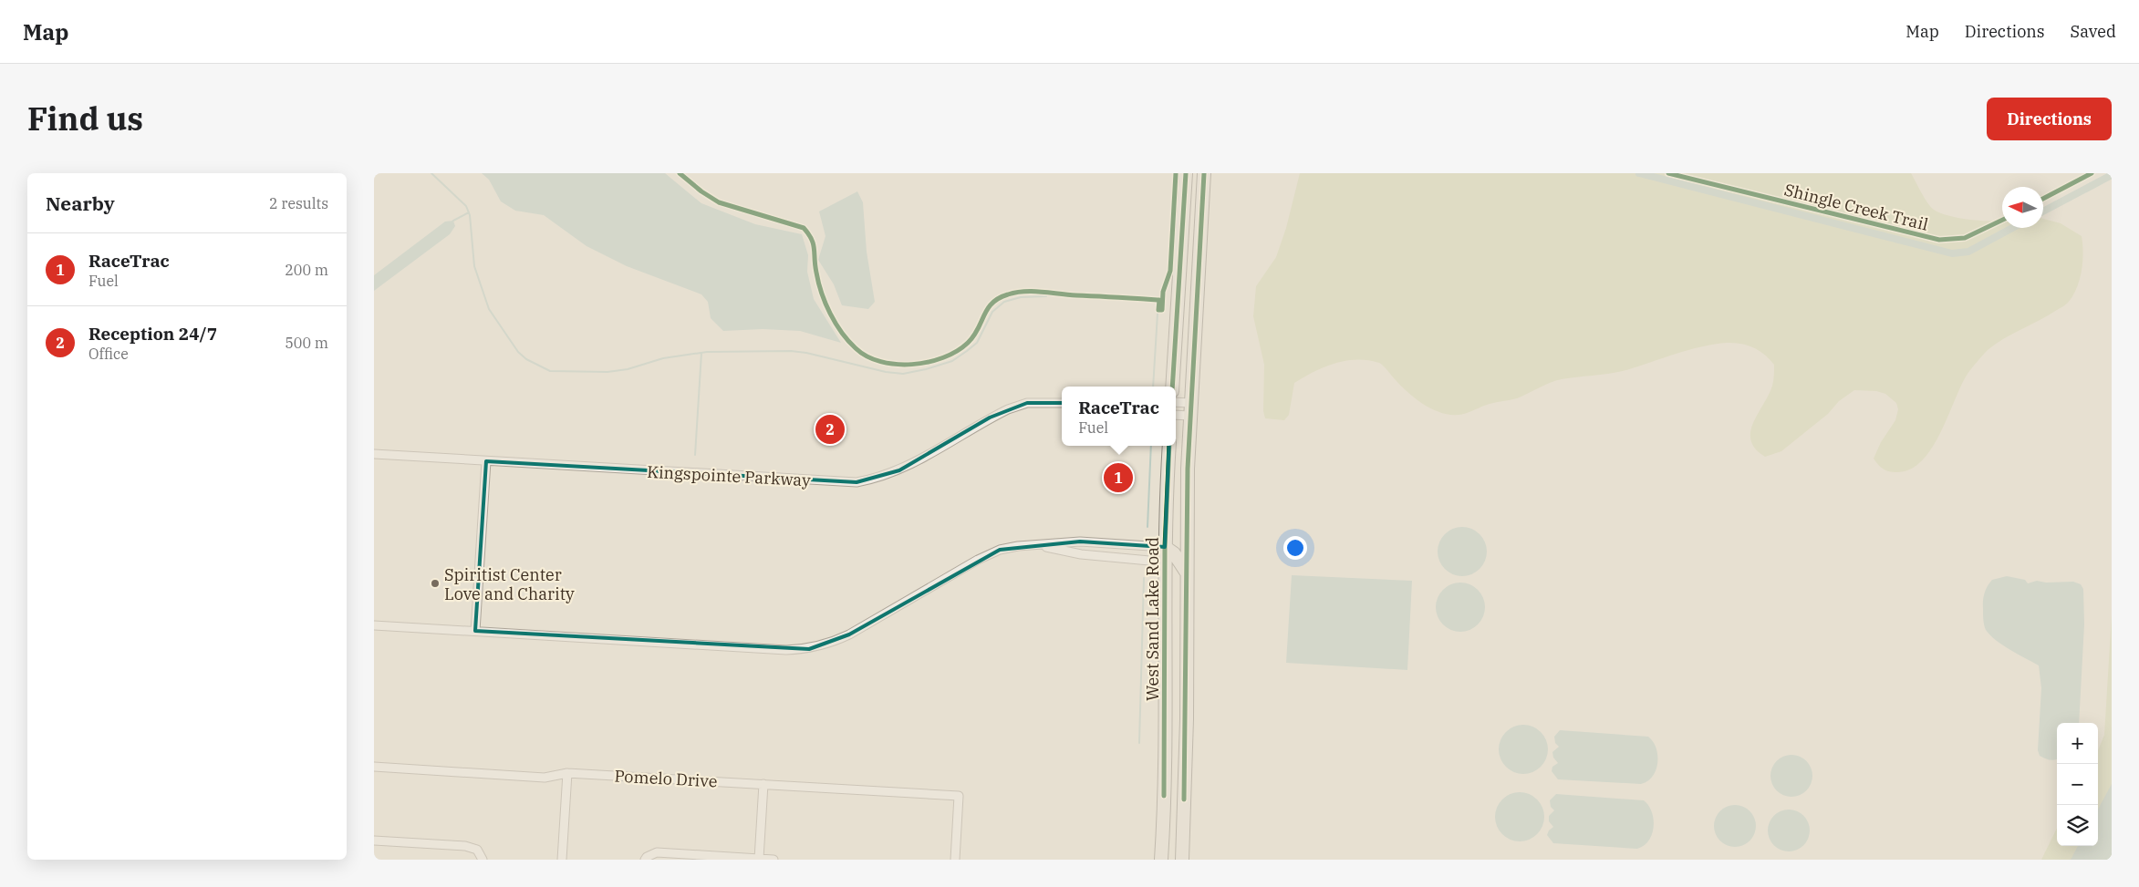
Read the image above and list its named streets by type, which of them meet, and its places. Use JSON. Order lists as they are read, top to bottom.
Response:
{
  "streets": {
    "main road": ["West Sand Lake Road"],
    "street": ["Kingspointe Parkway", "Pomelo Drive"],
    "cycle path": ["Shingle Creek Trail"]
  },
  "places": ["Spiritist Center Love and Charity"],
  "north": "left",
  "page": {
    "header": "Map",
    "nav": ["Map", "Directions", "Saved"],
    "title": "Find us",
    "buttons": "Directions",
    "heading": ["Nearby", "2 results"],
    "list": [
      {
        "mark": "1",
        "name": "RaceTrac",
        "note": "Fuel",
        "value": "200 m"
      },
      {
        "mark": "2",
        "name": "Reception 24/7",
        "note": "Office",
        "value": "500 m"
      }
    ],
    "popup": ["RaceTrac", "Fuel"],
    "pins": ["2", "1"],
    "map_buttons": ["+", "−"]
  }
}
